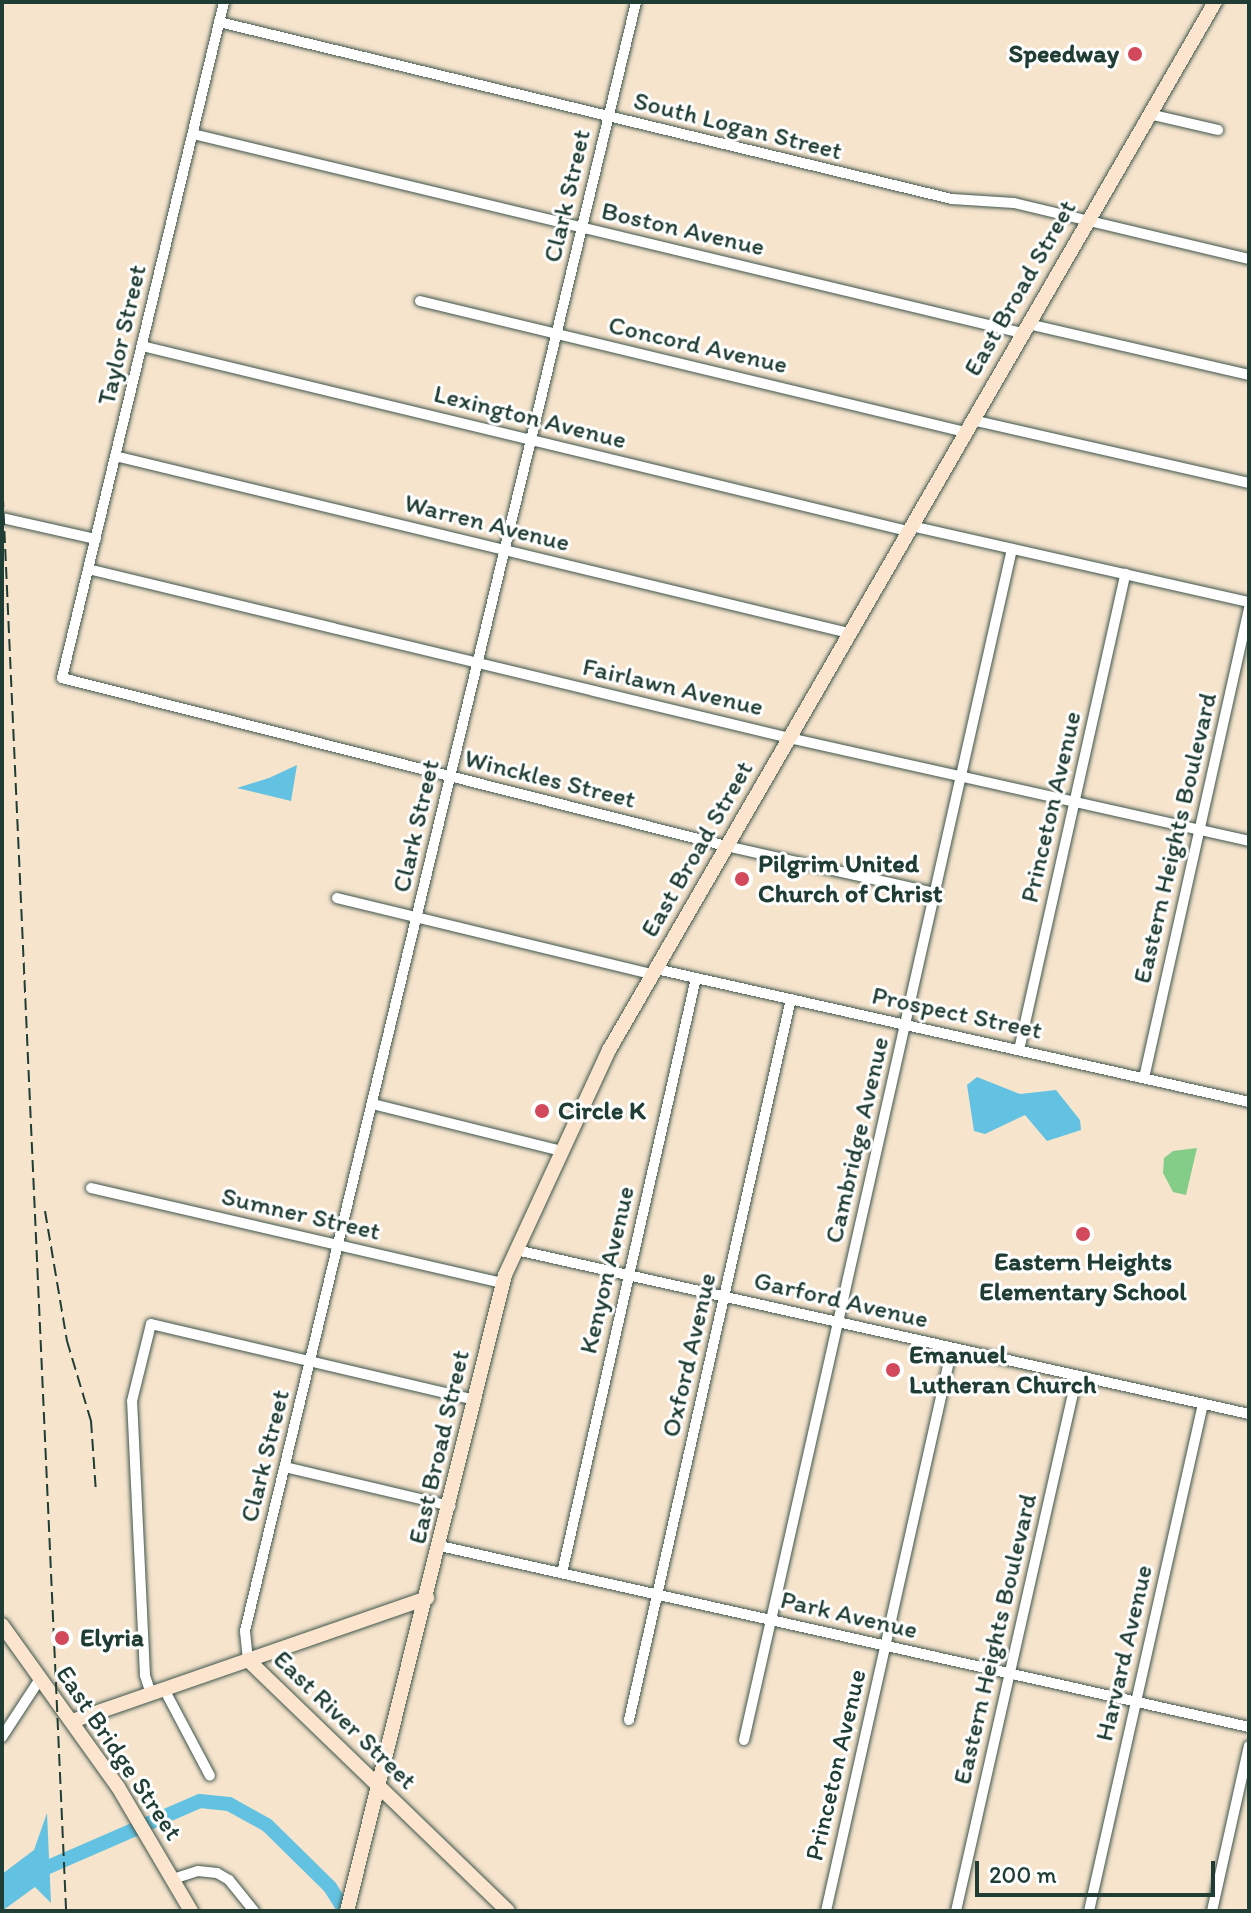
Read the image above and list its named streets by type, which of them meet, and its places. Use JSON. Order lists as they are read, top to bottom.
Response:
{
  "streets": {
    "street": [
      "South Logan Street",
      "Clark Street",
      "Boston Avenue",
      "East Broad Street",
      "Taylor Street",
      "Concord Avenue",
      "Lexington Avenue",
      "Warren Avenue",
      "Fairlawn Avenue",
      "Winckles Street",
      "Princeton Avenue",
      "Eastern Heights Boulevard",
      "Prospect Street",
      "Cambridge Avenue",
      "Sumner Street",
      "Kenyon Avenue",
      "Garford Avenue",
      "Oxford Avenue",
      "Park Avenue",
      "Harvard Avenue",
      "East River Street",
      "East Bridge Street"
    ]
  },
  "crossings": [
    ["South Logan Street", "Clark Street"],
    ["South Logan Street", "East Broad Street"],
    ["South Logan Street", "Taylor Street"],
    ["Clark Street", "Boston Avenue"],
    ["Clark Street", "Concord Avenue"],
    ["Clark Street", "Lexington Avenue"],
    ["Clark Street", "Warren Avenue"],
    ["Clark Street", "Fairlawn Avenue"],
    ["Clark Street", "Winckles Street"],
    ["Clark Street", "Prospect Street"],
    ["Clark Street", "Sumner Street"],
    ["Clark Street", "East River Street"],
    ["Boston Avenue", "East Broad Street"],
    ["Boston Avenue", "Taylor Street"],
    ["East Broad Street", "Concord Avenue"],
    ["East Broad Street", "Lexington Avenue"],
    ["East Broad Street", "Warren Avenue"],
    ["East Broad Street", "Fairlawn Avenue"],
    ["East Broad Street", "Winckles Street"],
    ["East Broad Street", "Prospect Street"],
    ["East Broad Street", "Sumner Street"],
    ["East Broad Street", "Garford Avenue"],
    ["East Broad Street", "Park Avenue"],
    ["East Broad Street", "East River Street"],
    ["Taylor Street", "Lexington Avenue"],
    ["Taylor Street", "Warren Avenue"],
    ["Taylor Street", "Fairlawn Avenue"],
    ["Taylor Street", "Winckles Street"],
    ["Lexington Avenue", "Princeton Avenue"],
    ["Lexington Avenue", "Eastern Heights Boulevard"],
    ["Lexington Avenue", "Cambridge Avenue"],
    ["Fairlawn Avenue", "Princeton Avenue"],
    ["Fairlawn Avenue", "Eastern Heights Boulevard"],
    ["Fairlawn Avenue", "Cambridge Avenue"],
    ["Winckles Street", "Cambridge Avenue"],
    ["Princeton Avenue", "Prospect Street"],
    ["Princeton Avenue", "Garford Avenue"],
    ["Princeton Avenue", "Park Avenue"],
    ["Eastern Heights Boulevard", "Prospect Street"],
    ["Eastern Heights Boulevard", "Garford Avenue"],
    ["Eastern Heights Boulevard", "Park Avenue"],
    ["Prospect Street", "Cambridge Avenue"],
    ["Prospect Street", "Kenyon Avenue"],
    ["Prospect Street", "Oxford Avenue"],
    ["Cambridge Avenue", "Garford Avenue"],
    ["Cambridge Avenue", "Park Avenue"],
    ["Kenyon Avenue", "Garford Avenue"],
    ["Kenyon Avenue", "Park Avenue"],
    ["Garford Avenue", "Oxford Avenue"],
    ["Garford Avenue", "Harvard Avenue"],
    ["Oxford Avenue", "Park Avenue"],
    ["Park Avenue", "Harvard Avenue"],
    ["East River Street", "East Bridge Street"]
  ],
  "places": [
    "Speedway",
    "Pilgrim United Church of Christ",
    "Circle K",
    "Eastern Heights Elementary School",
    "Emanuel Lutheran Church",
    "Elyria"
  ],
  "scale_bar": "200 m"
}
